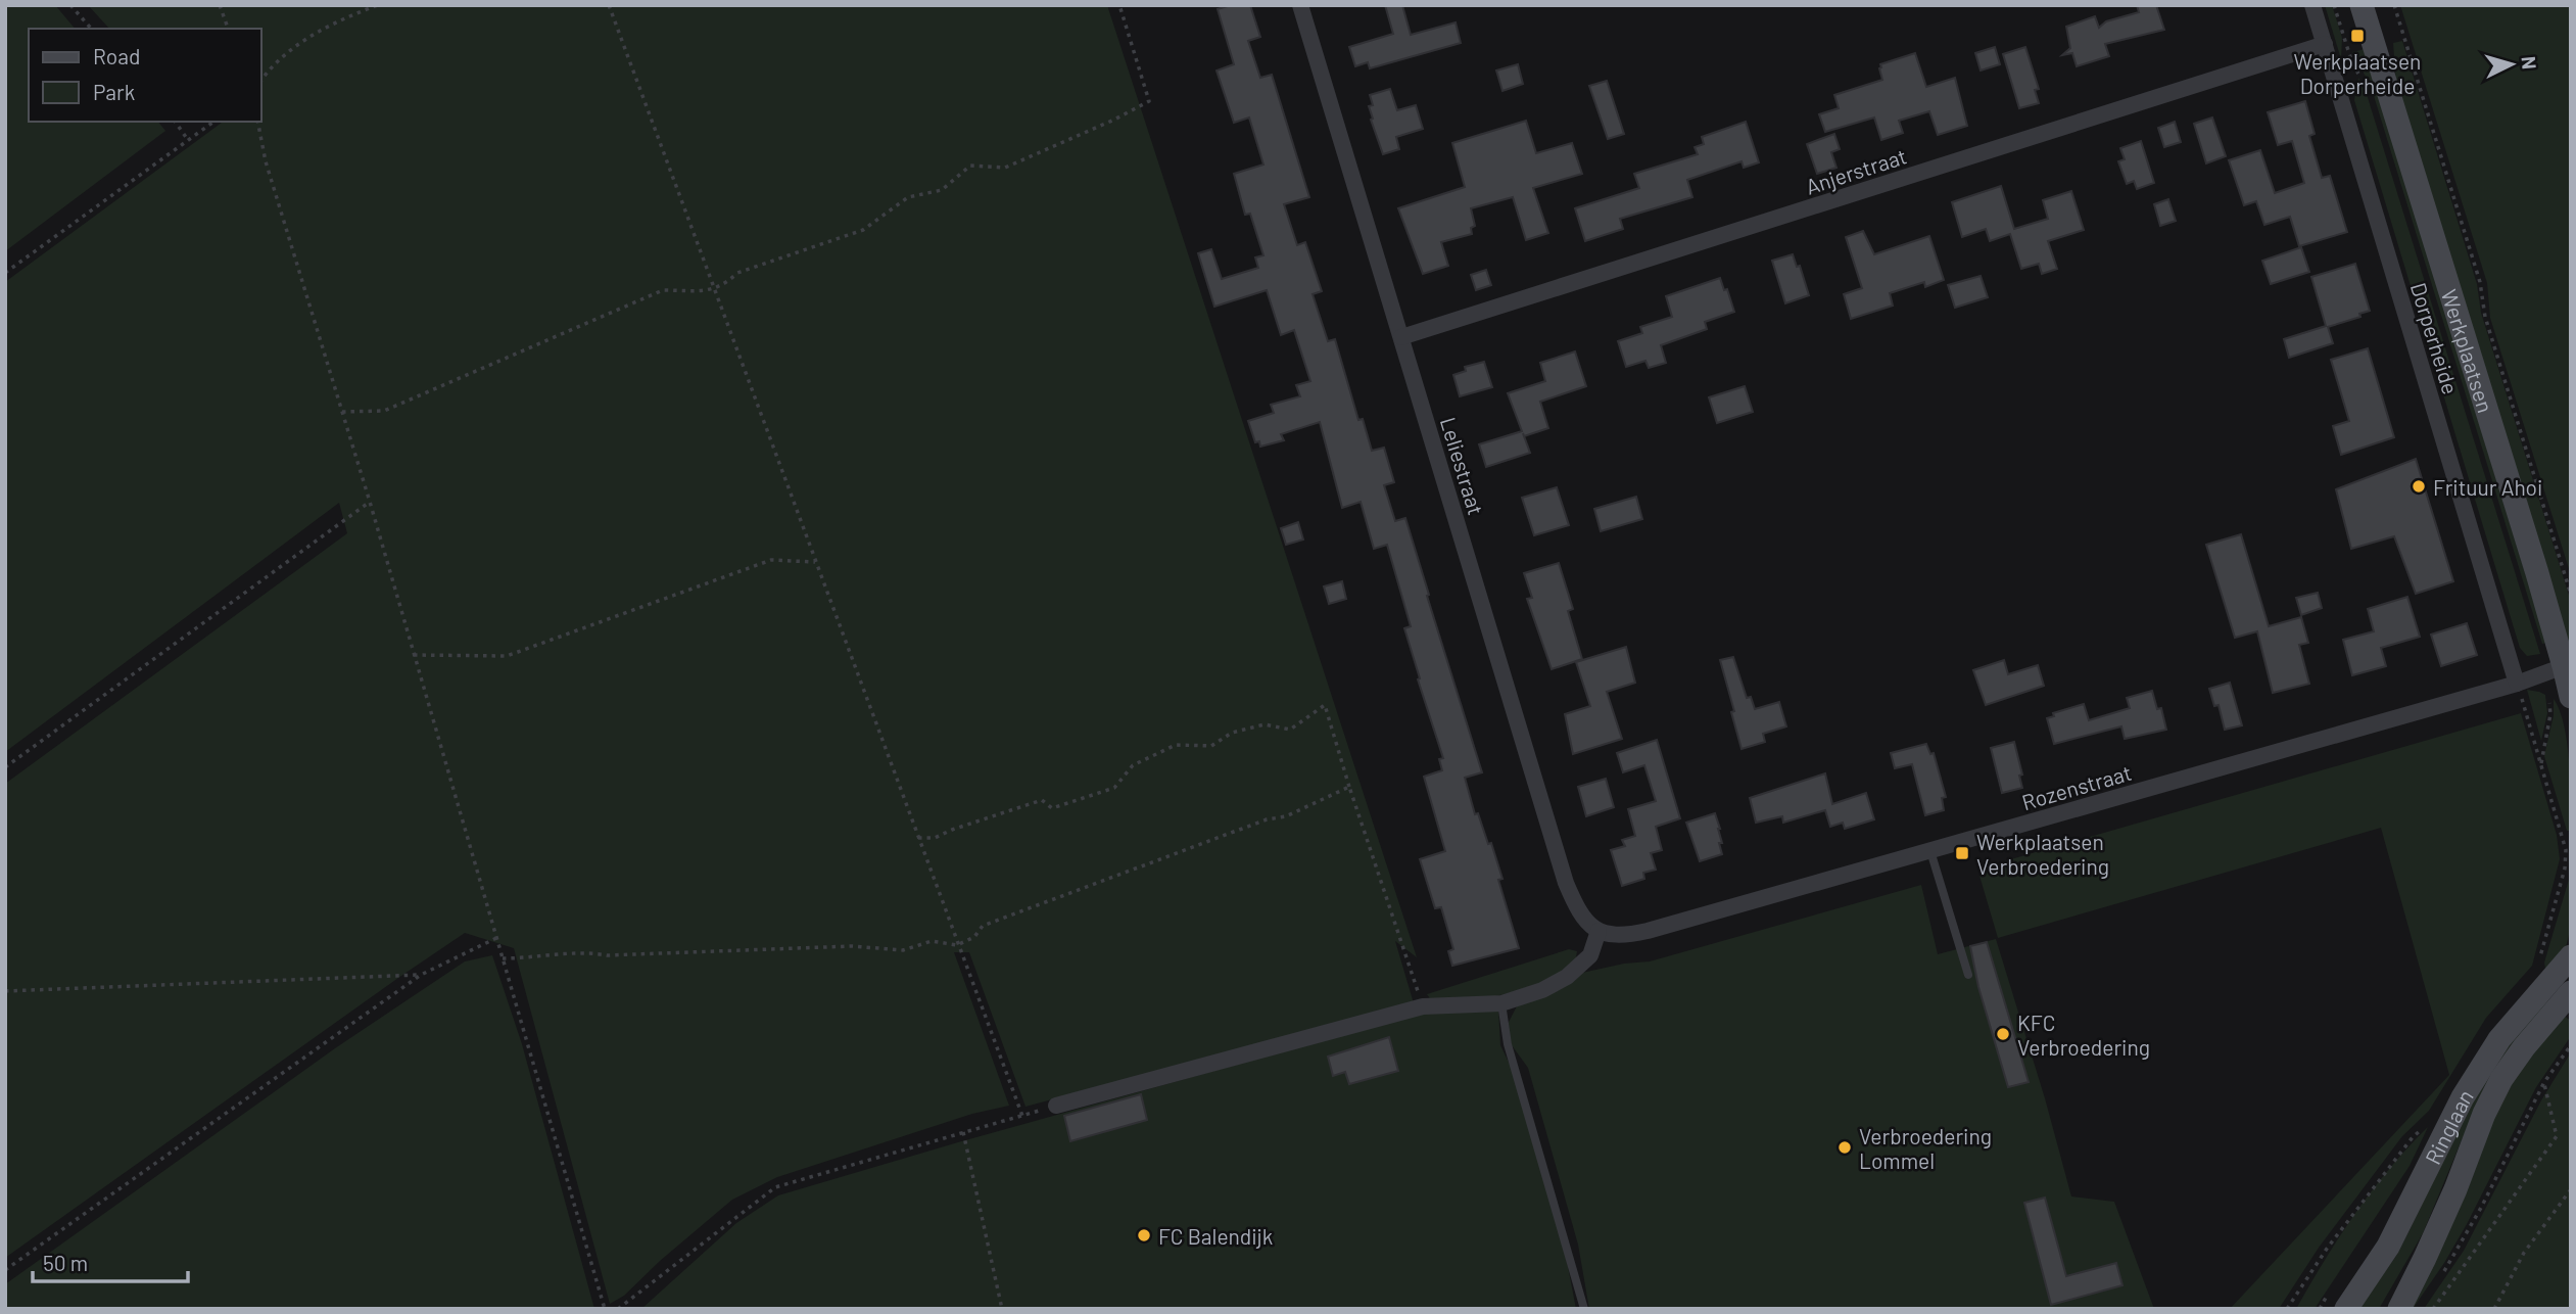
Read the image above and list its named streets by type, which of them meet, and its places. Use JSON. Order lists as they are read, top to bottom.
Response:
{
  "streets": {
    "main road": ["Werkplaatsen", "Ringlaan"],
    "street": [
      "Anjerstraat",
      "Dorperheide",
      "Leliestraat",
      "Rozenstraat"
    ]
  },
  "crossings": [
    ["Anjerstraat", "Dorperheide"],
    ["Anjerstraat", "Leliestraat"],
    ["Dorperheide", "Rozenstraat"],
    ["Werkplaatsen", "Rozenstraat"],
    ["Leliestraat", "Rozenstraat"]
  ],
  "places": {
    "transit": ["Werkplaatsen Dorperheide", "Werkplaatsen Verbroedering"],
    "other": [
      "Frituur Ahoi",
      "KFC Verbroedering",
      "Verbroedering Lommel",
      "FC Balendijk"
    ]
  },
  "legend": ["Road", "Park"],
  "scale_bar": "50 m",
  "north": "right"
}
